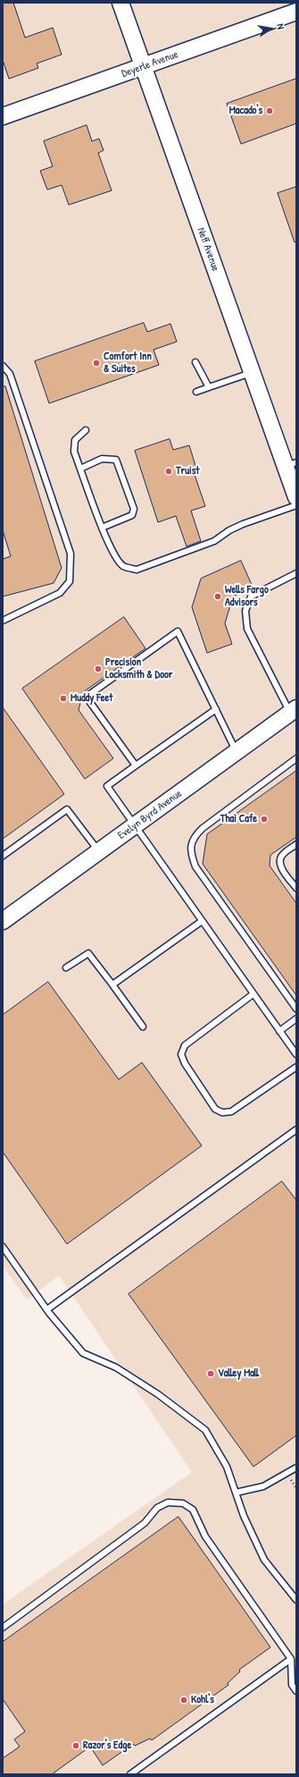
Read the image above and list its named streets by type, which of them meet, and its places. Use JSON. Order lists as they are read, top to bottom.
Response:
{
  "streets": {
    "street": ["Deyerle Avenue", "Neff Avenue", "Evelyn Byrd Avenue"]
  },
  "crossings": [
    ["Deyerle Avenue", "Neff Avenue"]
  ],
  "places": [
    "Macado's",
    "Comfort Inn & Suites",
    "Truist",
    "Wells Fargo Advisors",
    "Precision Locksmith & Door",
    "Muddy Feet",
    "Thai Cafe",
    "Valley Mall",
    "Kohl's",
    "Razor's Edge"
  ],
  "north": "right"
}
